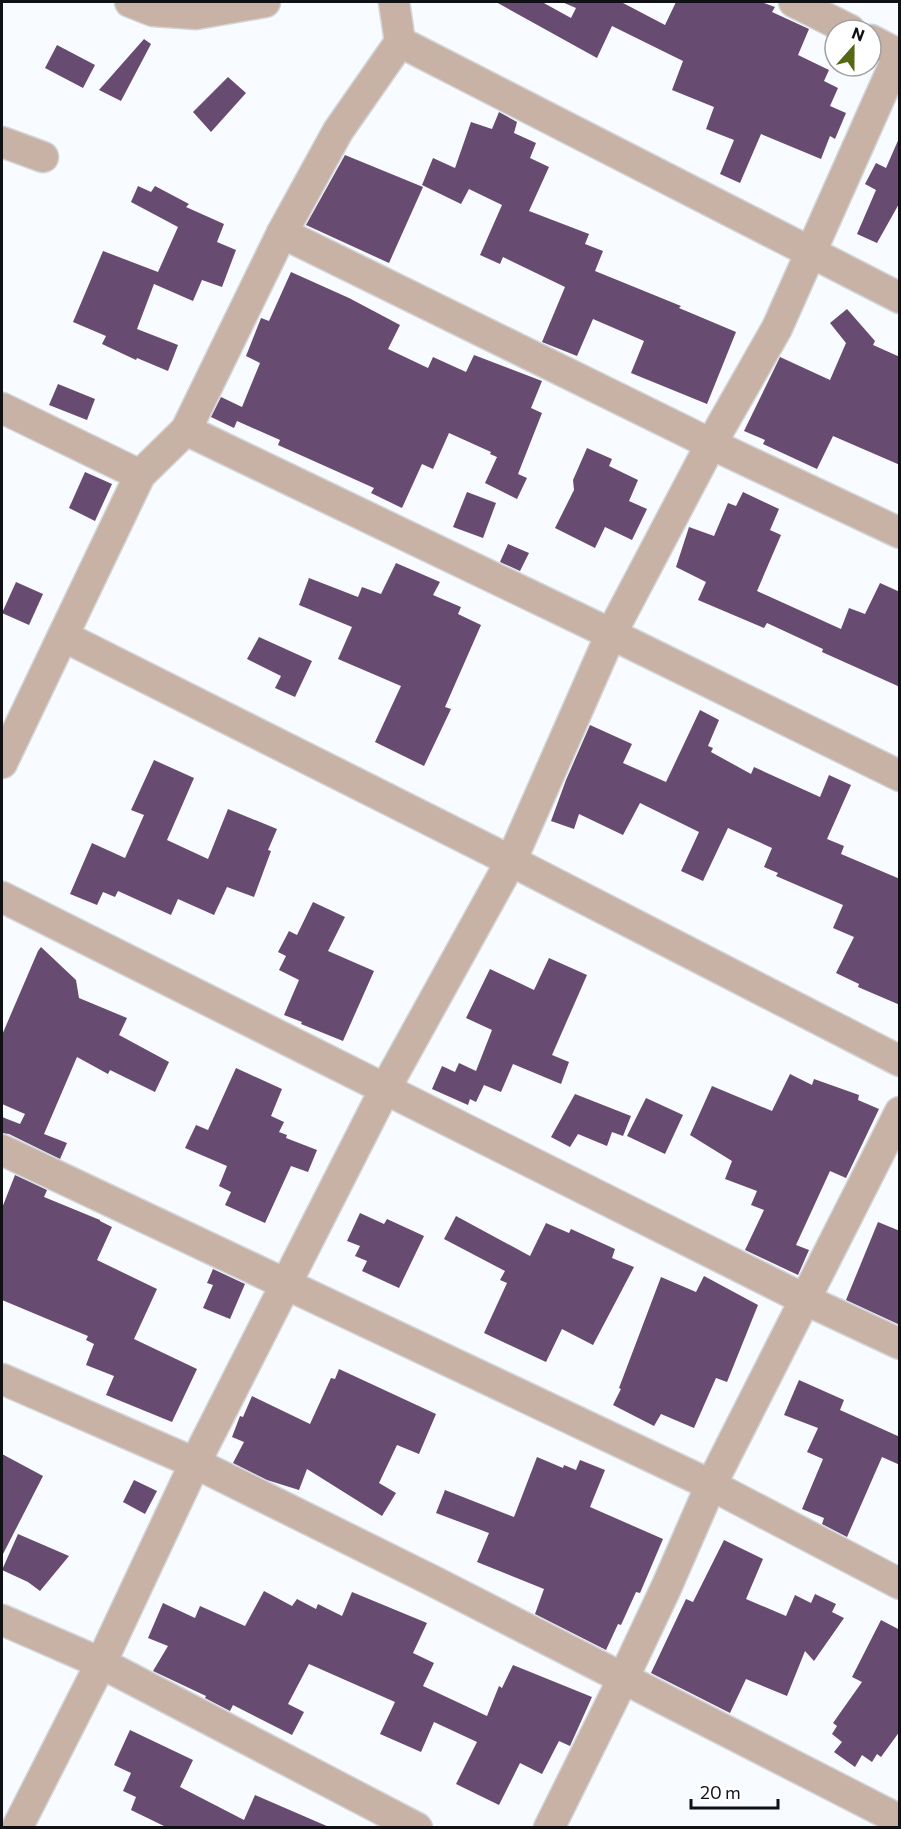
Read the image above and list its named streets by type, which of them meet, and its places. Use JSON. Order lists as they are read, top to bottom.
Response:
{
  "scale_bar": "20 m",
  "north": "top"
}
